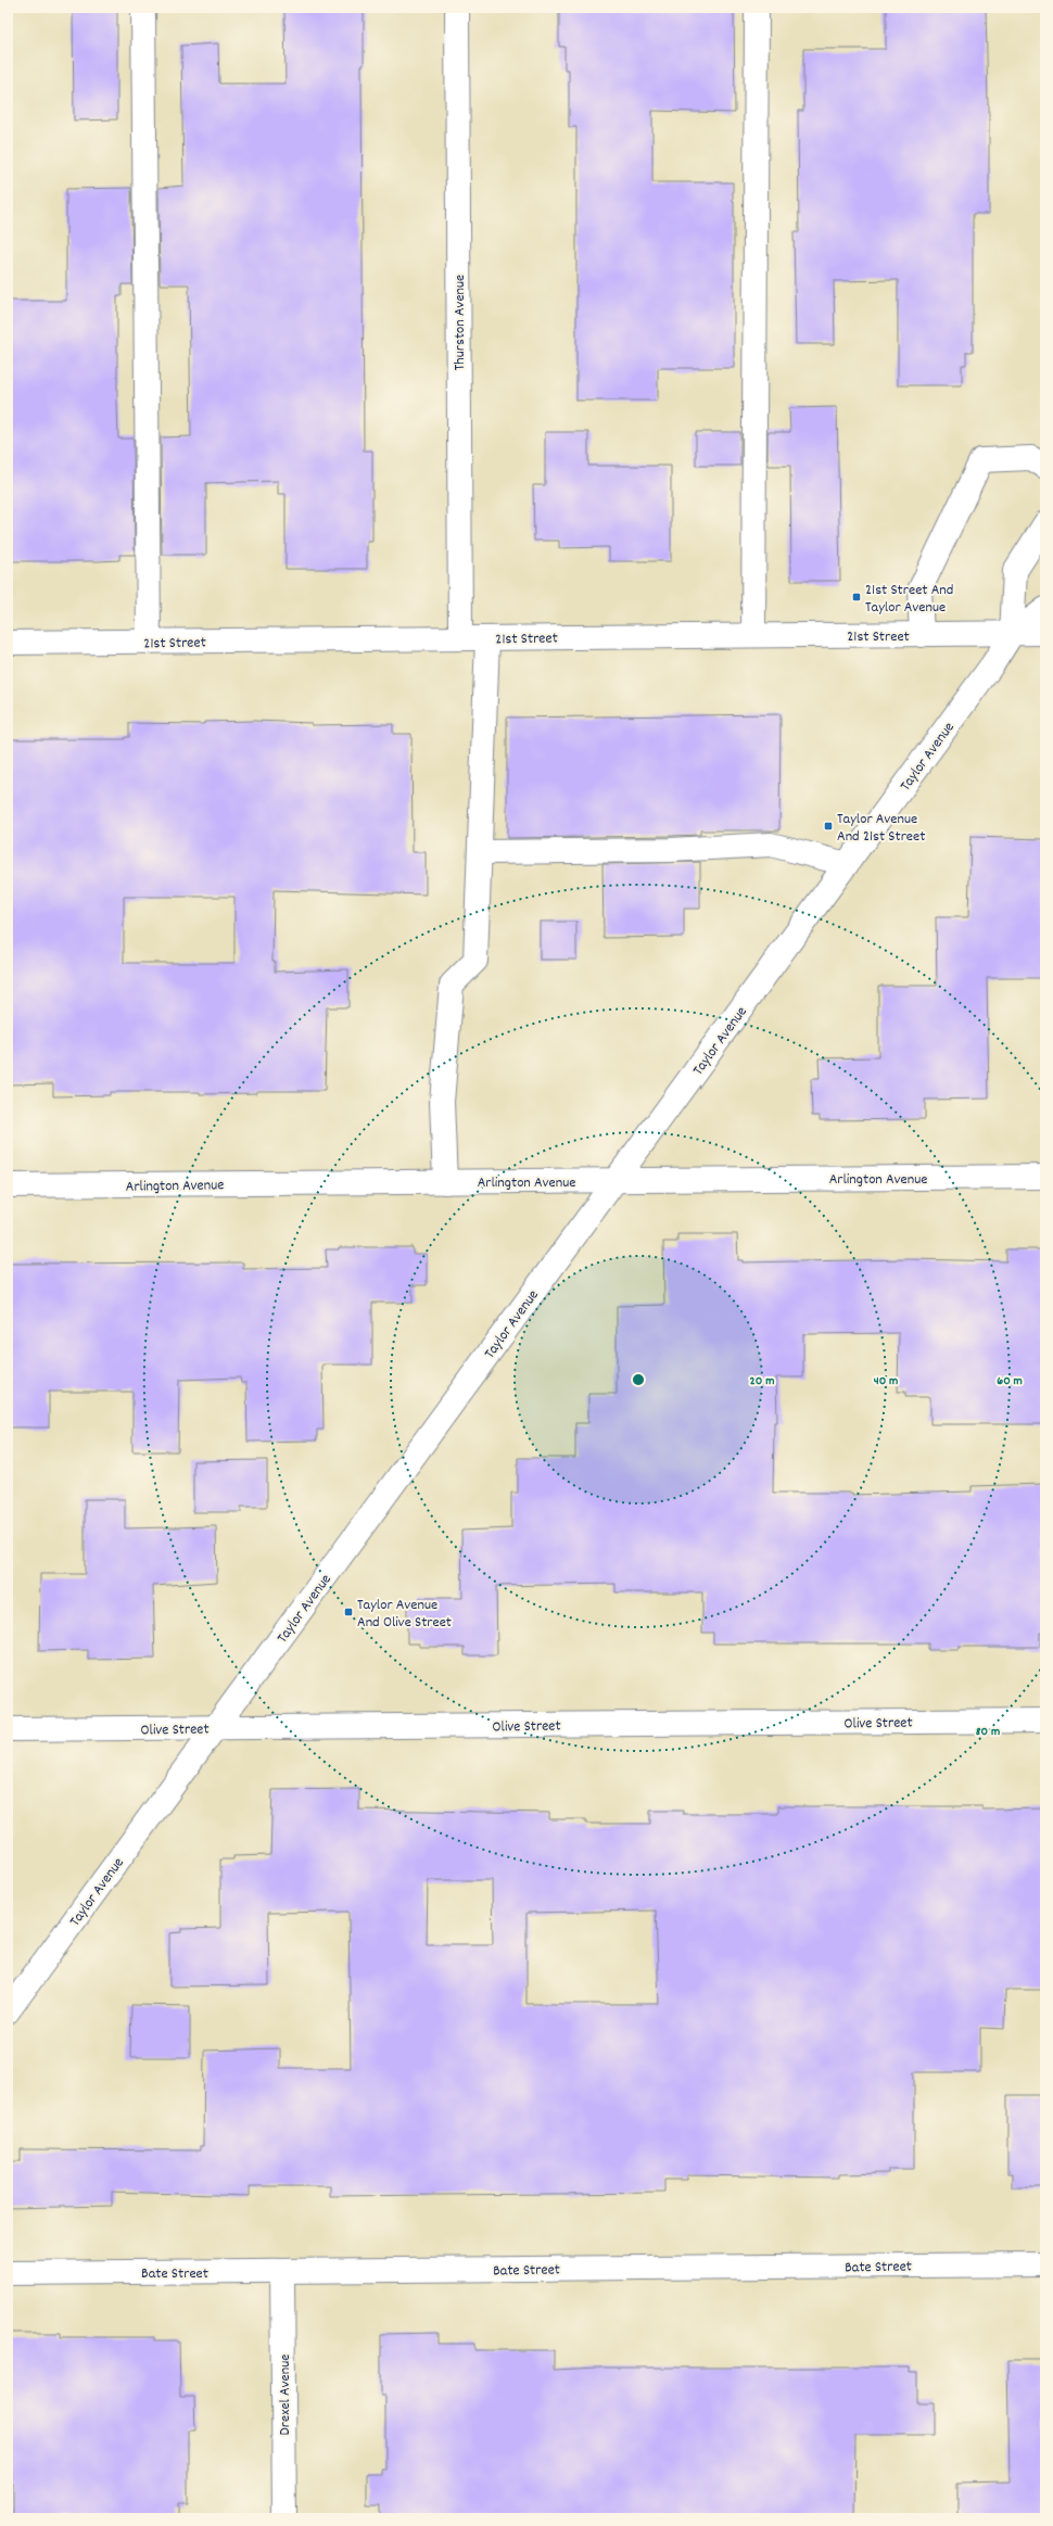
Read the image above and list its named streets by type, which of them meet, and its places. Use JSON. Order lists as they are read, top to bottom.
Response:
{
  "streets": {
    "street": [
      "Thurston Avenue",
      "21st Street",
      "Taylor Avenue",
      "Arlington Avenue",
      "Olive Street",
      "Bate Street",
      "Drexel Avenue"
    ]
  },
  "crossings": [
    ["Thurston Avenue", "21st Street"],
    ["21st Street", "Taylor Avenue"],
    ["Taylor Avenue", "Arlington Avenue"],
    ["Taylor Avenue", "Olive Street"],
    ["Bate Street", "Drexel Avenue"]
  ],
  "places": {
    "transit": ["21st Street And Taylor Avenue", "Taylor Avenue And 21st Street", "Taylor Avenue And Olive Street"]
  },
  "rings": [
    "20 m",
    "40 m",
    "60 m",
    "80 m"
  ]
}
